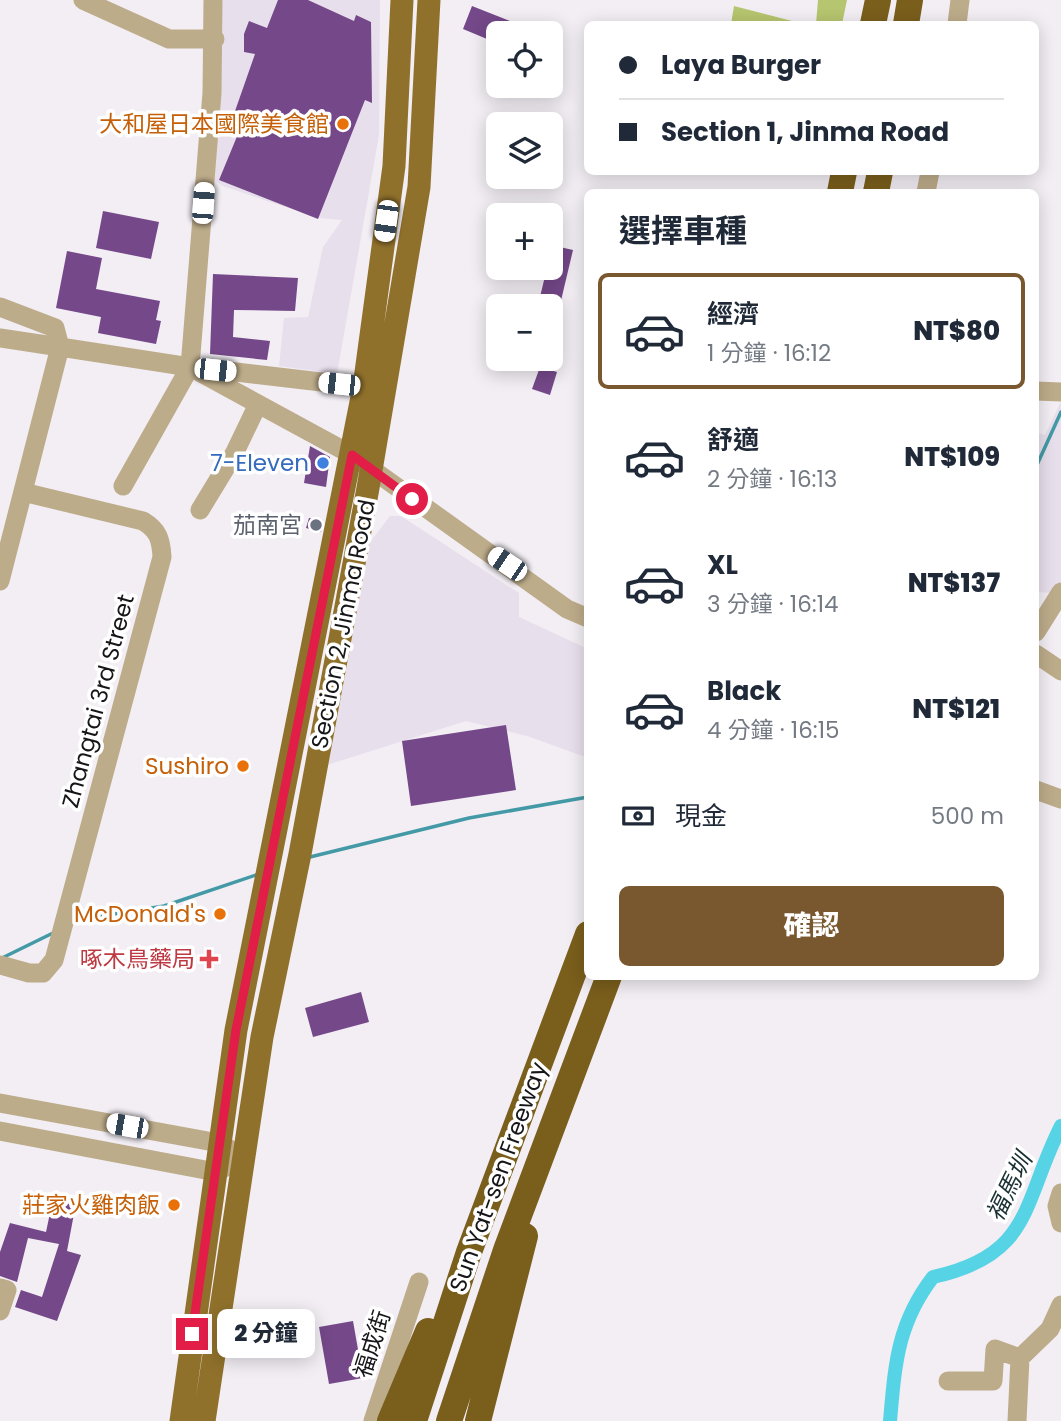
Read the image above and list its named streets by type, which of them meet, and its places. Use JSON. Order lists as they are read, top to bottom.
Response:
{
  "streets": {
    "highway": ["Sun Yat-sen Freeway"],
    "main road": ["Section 2, Jinma Road"],
    "street": ["Zhangtai 3rd Street", "福成街"]
  },
  "water": ["福馬圳"],
  "places": {
    "other": [
      "大和屋日本國際美食館",
      "7-Eleven",
      "茄南宮",
      "Sushiro",
      "McDonald's",
      "莊家火雞肉飯"
    ],
    "health": ["啄木鳥藥局"]
  },
  "page": {
    "map_buttons": ["+", "−"],
    "banner": ["Laya Burger", "Section 1, Jinma Road"],
    "heading": "選擇車種",
    "list": [
      {
        "name": "經濟",
        "note": "1 分鐘 · 16:12",
        "value": "NT$80"
      },
      {
        "name": "舒適",
        "note": "2 分鐘 · 16:13",
        "value": "NT$109"
      },
      {
        "name": "XL",
        "note": "3 分鐘 · 16:14",
        "value": "NT$137"
      },
      {
        "name": "Black",
        "note": "4 分鐘 · 16:15",
        "value": "NT$121"
      }
    ],
    "pay": ["現金", "500 m"],
    "buttons": "確認",
    "bubble": "2 分鐘"
  }
}
